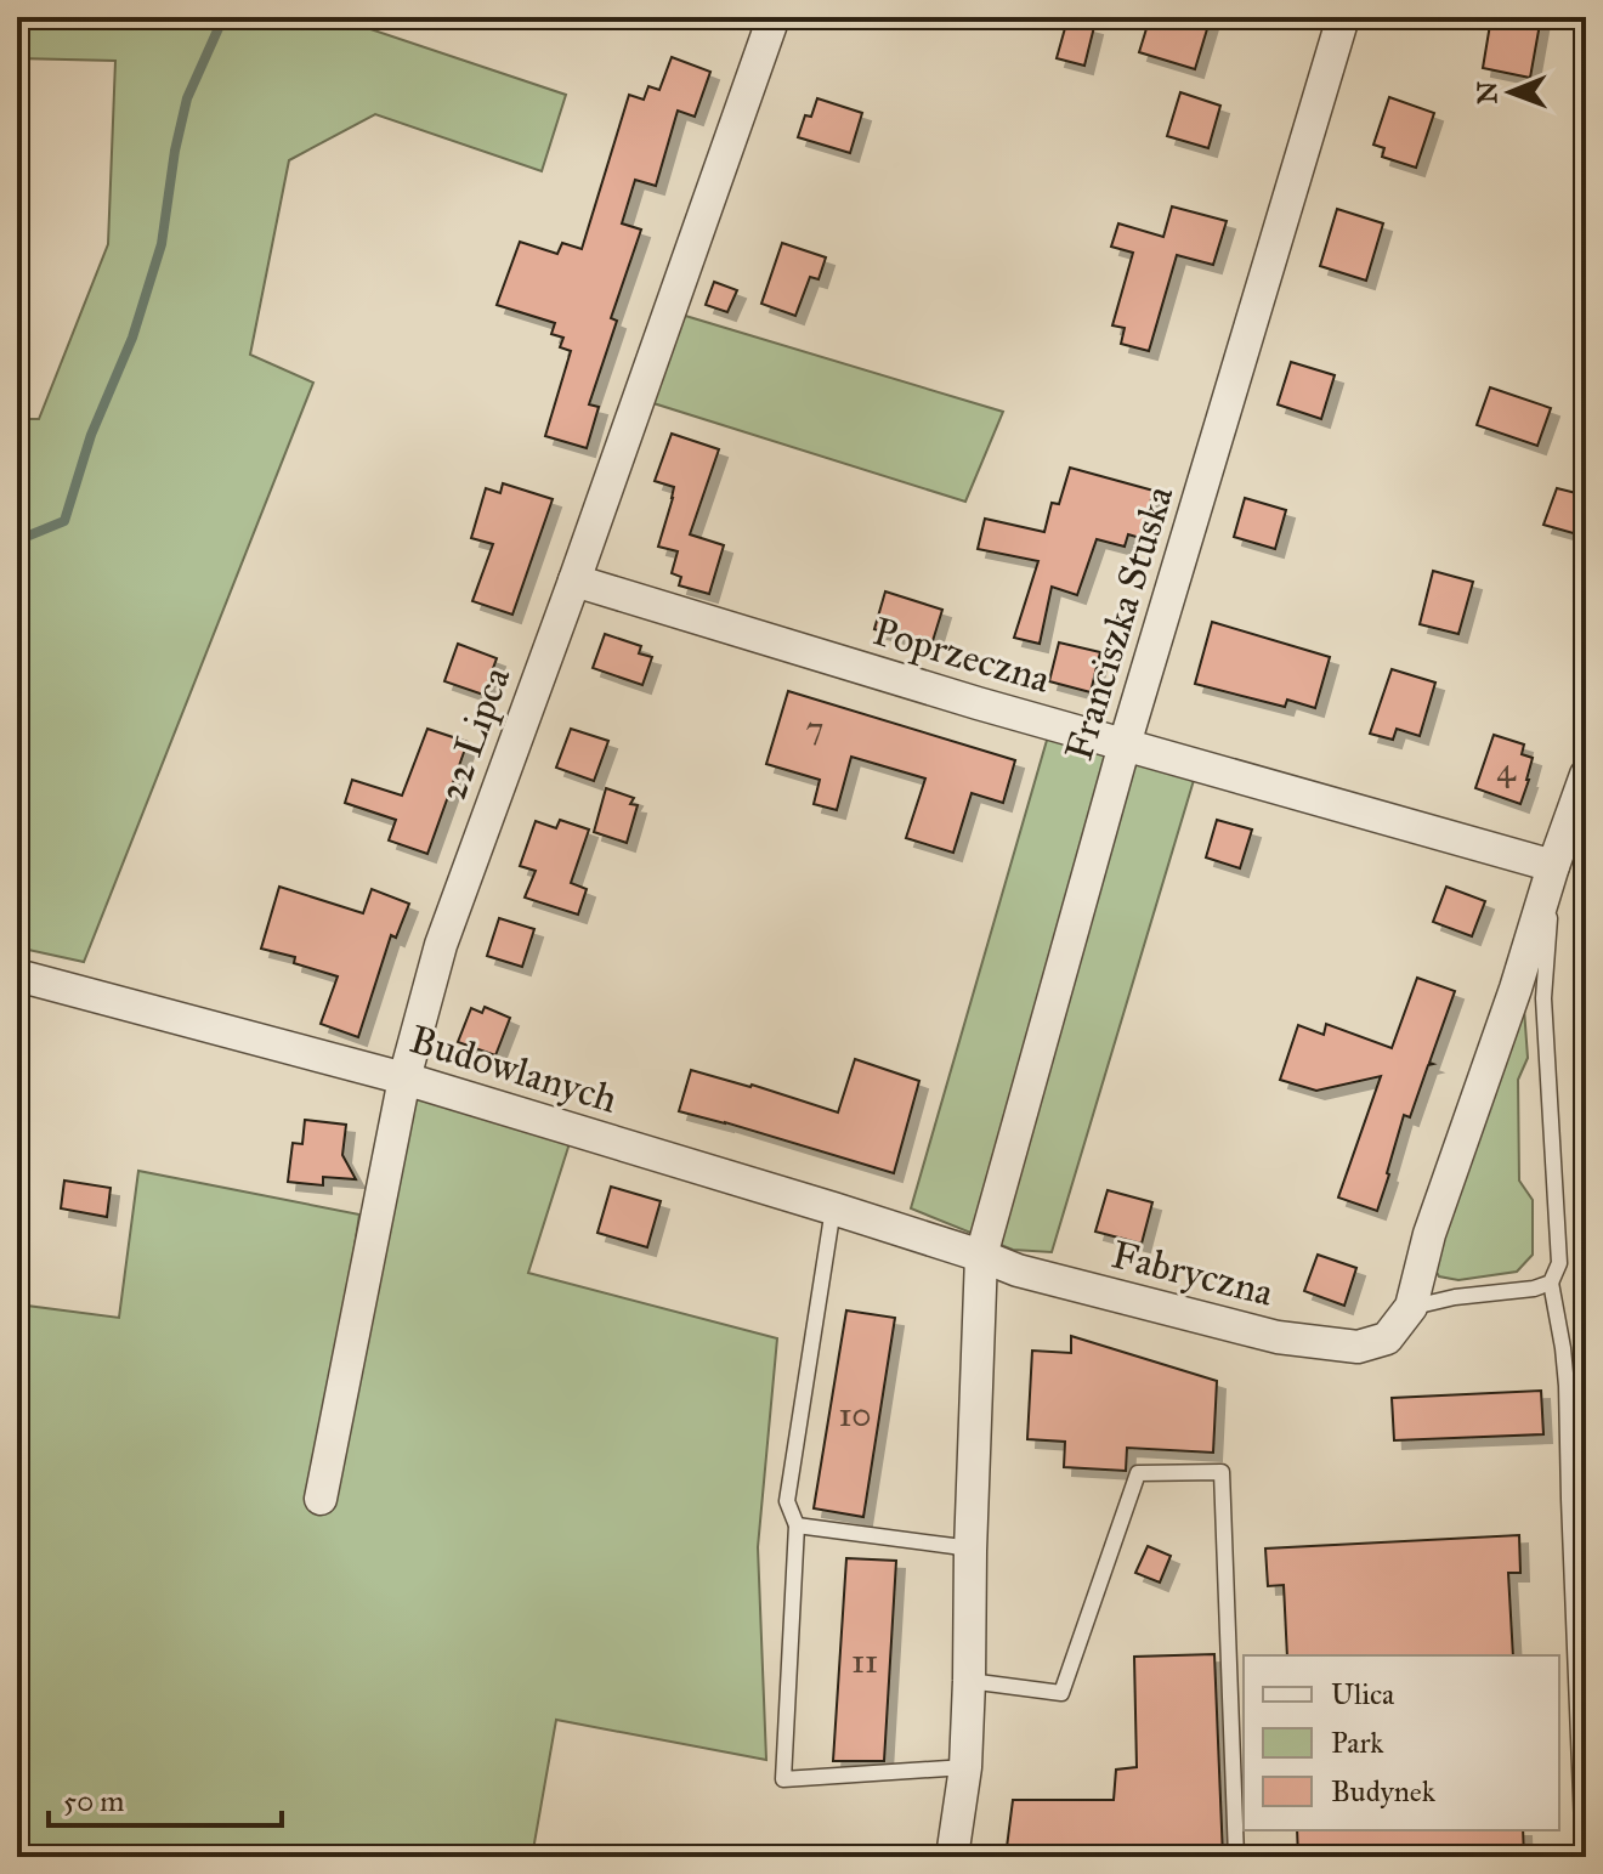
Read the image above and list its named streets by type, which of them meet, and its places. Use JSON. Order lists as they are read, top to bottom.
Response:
{
  "streets": {
    "street": [
      "Franciszka Stuska",
      "Poprzeczna",
      "22 Lipca",
      "Budowlanych",
      "Fabryczna"
    ]
  },
  "crossings": [
    ["Franciszka Stuska", "Poprzeczna"],
    ["Franciszka Stuska", "Budowlanych"],
    ["Franciszka Stuska", "Fabryczna"],
    ["Poprzeczna", "22 Lipca"],
    ["Poprzeczna", "Fabryczna"],
    ["22 Lipca", "Budowlanych"],
    ["Budowlanych", "Fabryczna"]
  ],
  "house_numbers": [
    "7",
    "4",
    "10",
    "11"
  ],
  "legend": ["Ulica", "Park", "Budynek"],
  "scale_bar": "50 m",
  "north": "left"
}
